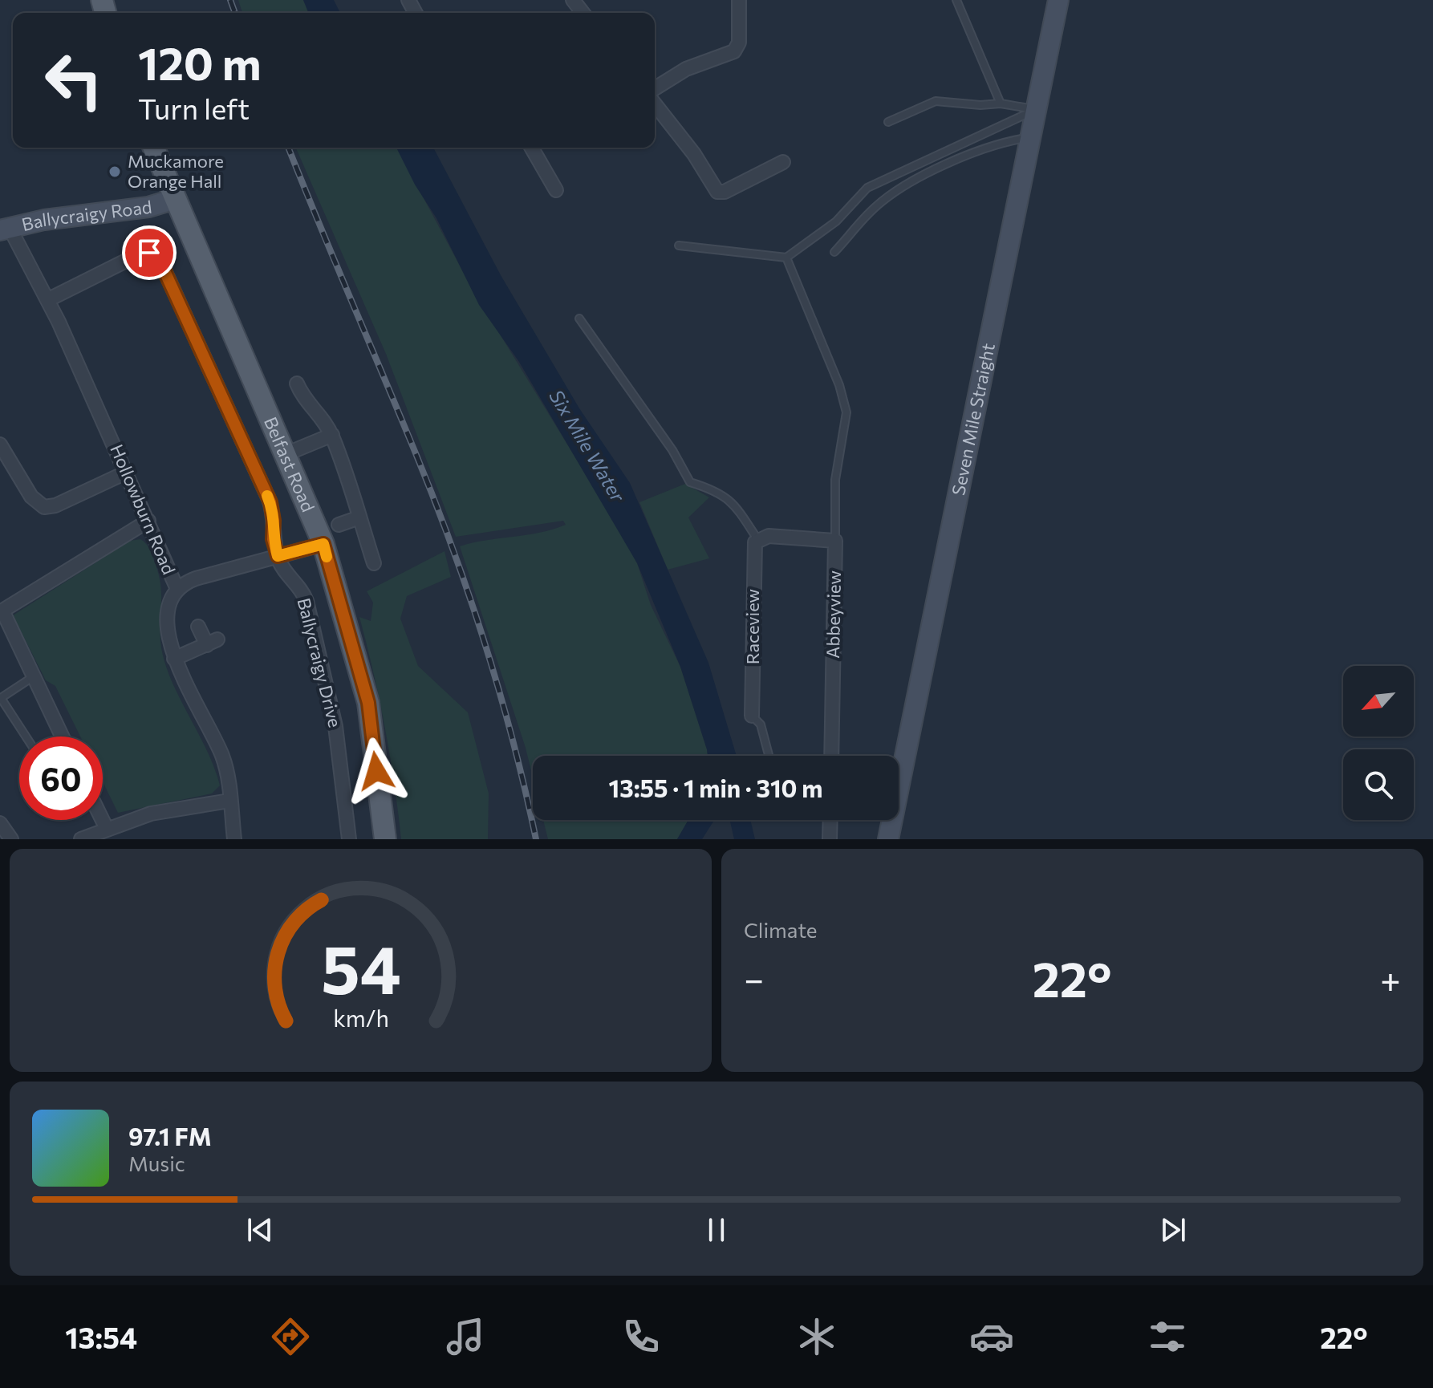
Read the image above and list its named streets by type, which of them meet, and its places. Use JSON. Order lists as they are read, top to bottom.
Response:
{
  "streets": {
    "main road": ["Ballycraigy Road", "Seven Mile Straight", "Belfast Road"],
    "street": [
      "Hollowburn Road",
      "Abbeyview",
      "Raceview",
      "Ballycraigy Drive"
    ]
  },
  "crossings": [
    ["Ballycraigy Road", "Belfast Road"],
    ["Ballycraigy Road", "Hollowburn Road"],
    ["Hollowburn Road", "Ballycraigy Drive"]
  ],
  "water": ["Six Mile Water"],
  "places": ["Muckamore Orange Hall"],
  "north": "bottom left",
  "page": {
    "turn": ["120 m", "Turn left"],
    "limit": "60",
    "trip": "13:55 · 1 min · 310 m",
    "tile": "Climate",
    "heat": ["−", "22°", "+"],
    "song": ["97.1 FM", "Music"],
    "tabs": ["13:54", "22°"],
    "gauge": ["54", "km/h"]
  }
}
